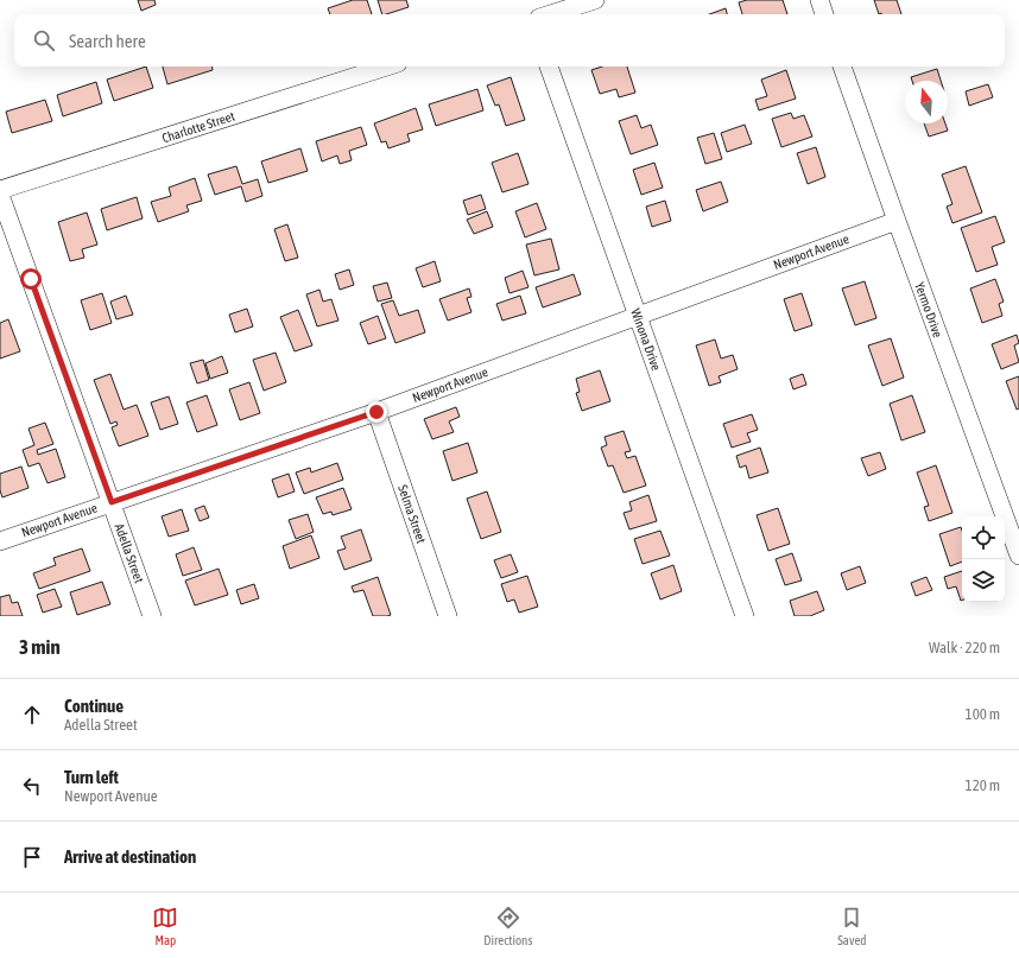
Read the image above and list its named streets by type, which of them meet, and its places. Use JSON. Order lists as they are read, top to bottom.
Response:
{
  "streets": {
    "street": [
      "Charlotte Street",
      "Newport Avenue",
      "Yermo Drive",
      "Winona Drive",
      "Selma Street",
      "Adella Street"
    ]
  },
  "crossings": [
    ["Newport Avenue", "Yermo Drive"],
    ["Newport Avenue", "Winona Drive"],
    ["Newport Avenue", "Selma Street"],
    ["Newport Avenue", "Adella Street"]
  ],
  "north": "top",
  "page": {
    "search": "Search here",
    "heading": ["3 min", "Walk · 220 m"],
    "list": [
      ["Continue", "Adella Street", "100 m"],
      ["Turn left", "Newport Avenue", "120 m"],
      "Arrive at destination"
    ],
    "nav": ["Map", "Directions", "Saved"]
  }
}
